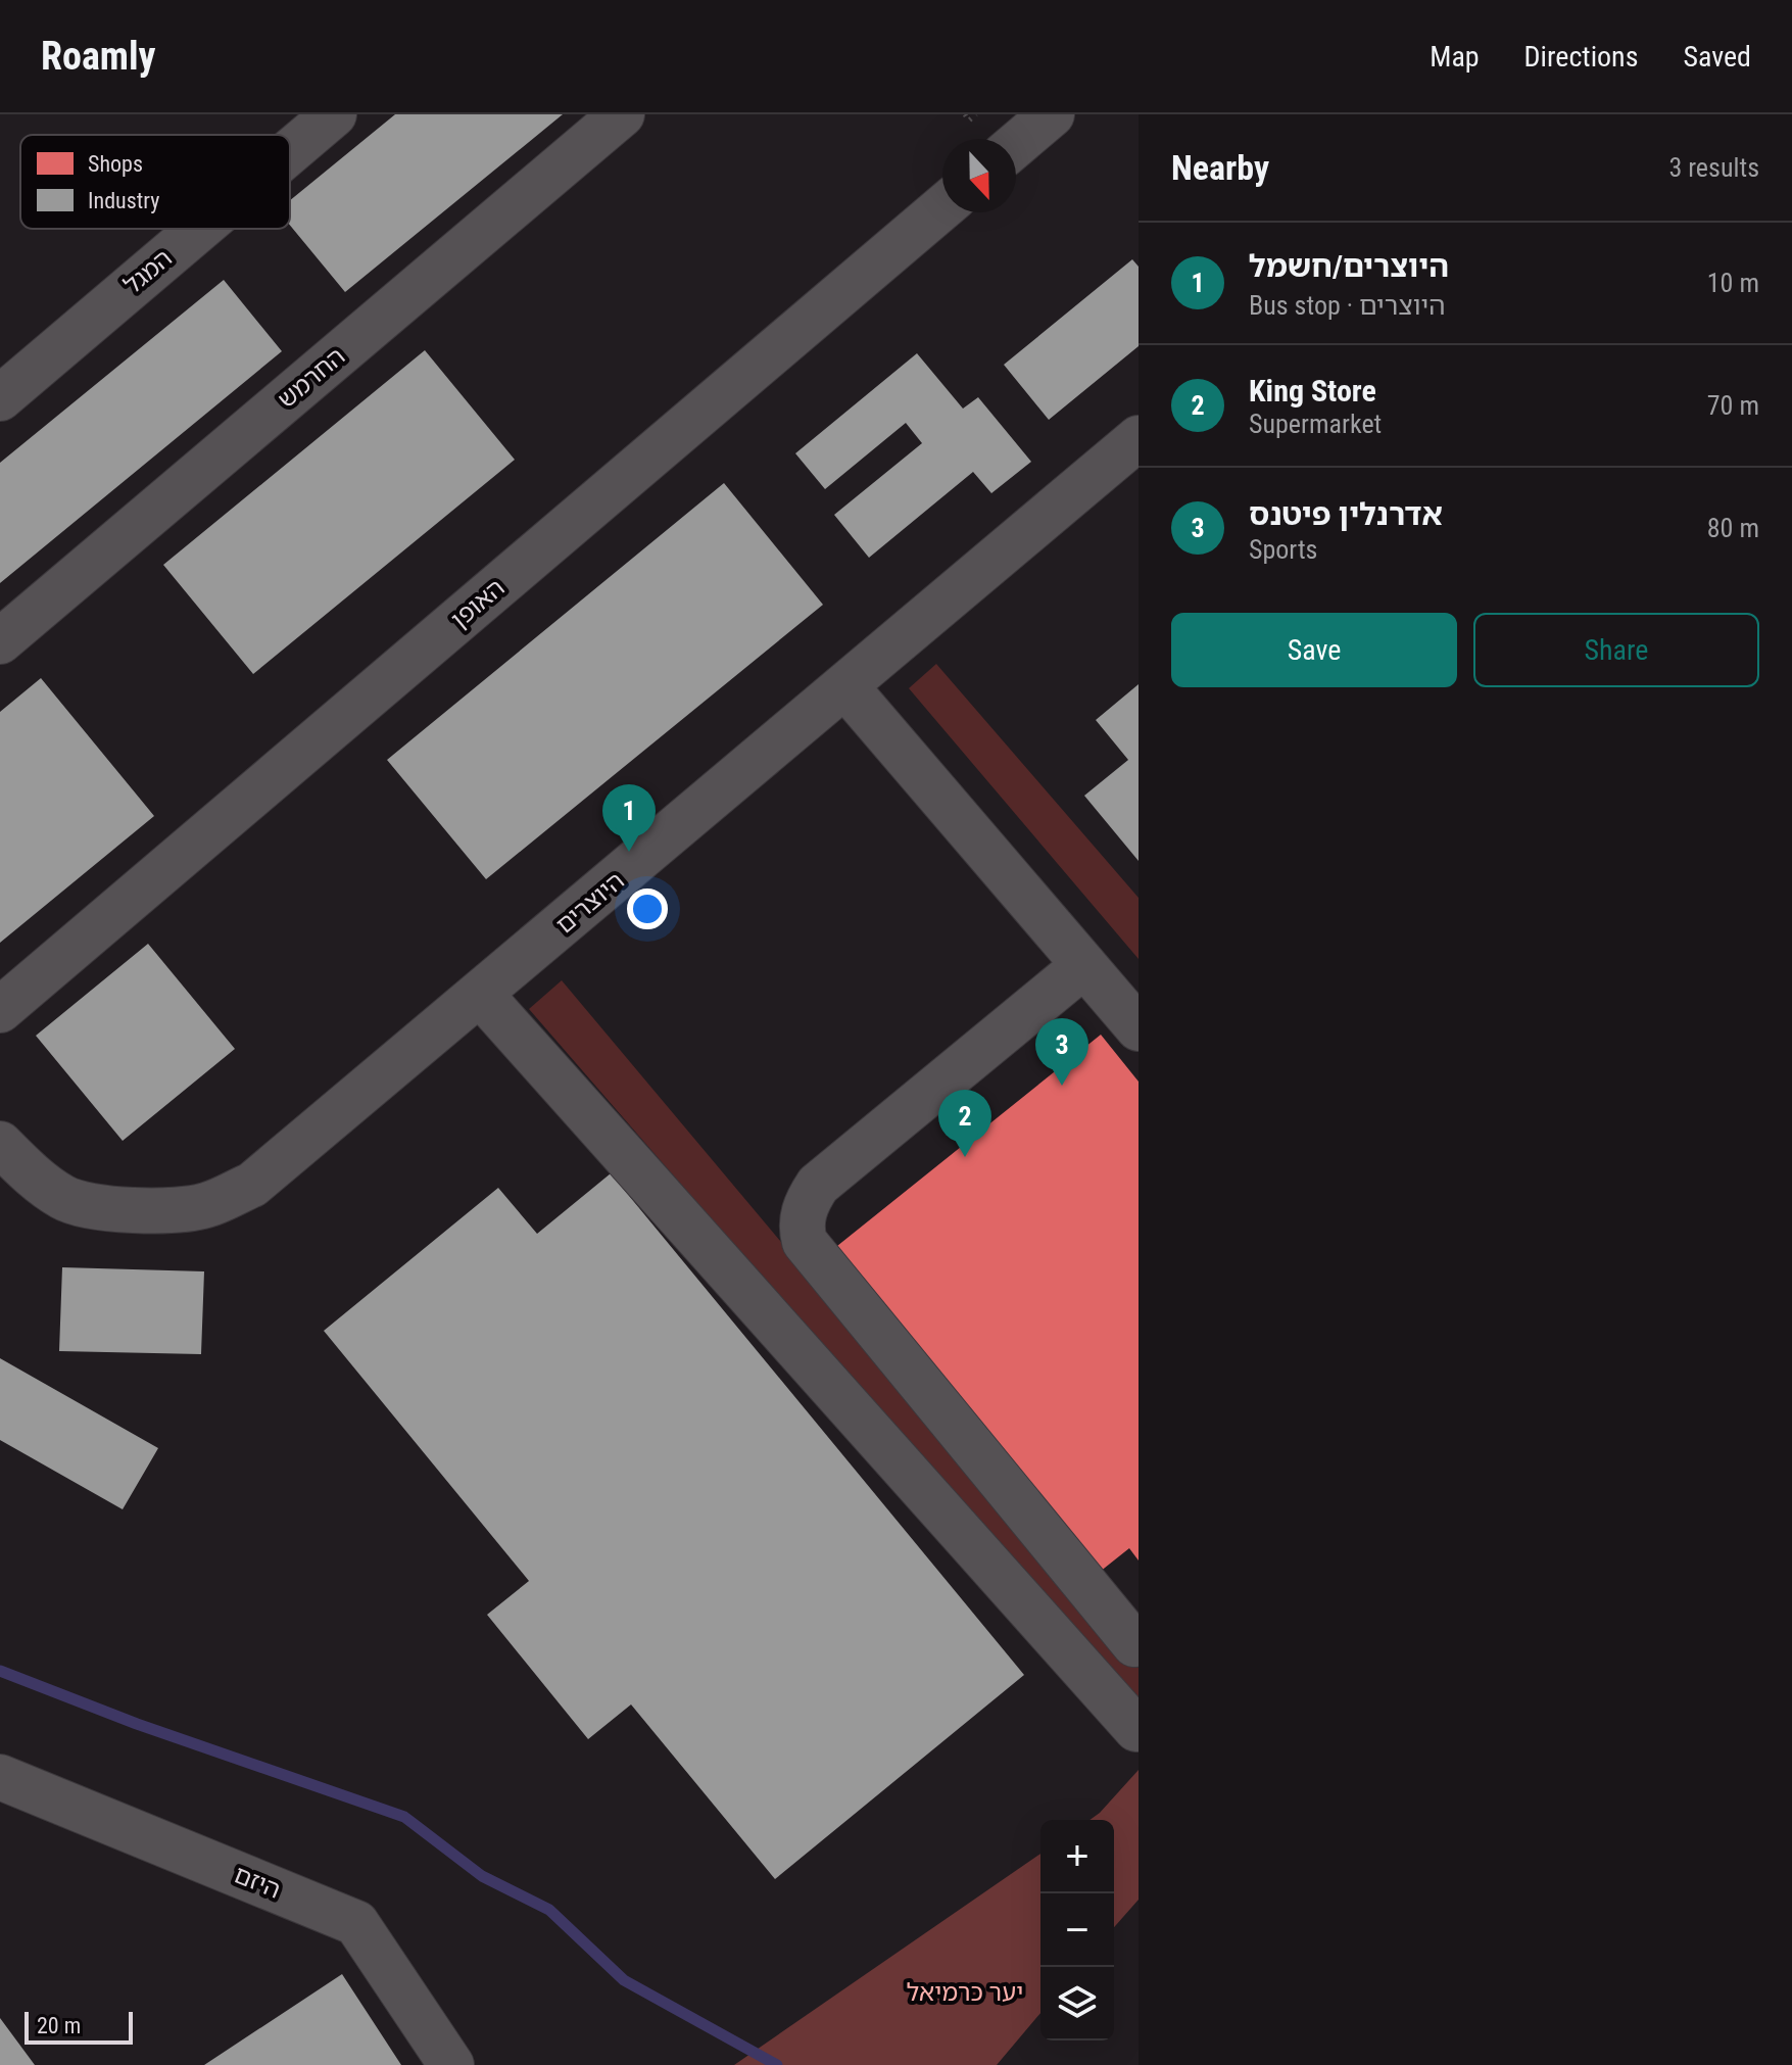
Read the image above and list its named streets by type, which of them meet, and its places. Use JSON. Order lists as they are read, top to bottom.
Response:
{
  "streets": {
    "street": [
      "המגל",
      "החרמש",
      "האופן",
      "היוצרים",
      "היזם"
    ]
  },
  "parks": ["יער כרמיאל"],
  "legend": ["Shops", "Industry"],
  "scale_bar": "20 m",
  "north": "bottom",
  "page": {
    "header": "Roamly",
    "nav": ["Map", "Directions", "Saved"],
    "heading": ["Nearby", "3 results"],
    "list": [
      {
        "mark": "1",
        "name": "היוצרים/חשמל",
        "note": "Bus stop · היוצרים",
        "value": "10 m"
      },
      {
        "mark": "2",
        "name": "King Store",
        "note": "Supermarket",
        "value": "70 m"
      },
      {
        "mark": "3",
        "name": "אדרנלין פיטנס",
        "note": "Sports",
        "value": "80 m"
      }
    ],
    "buttons": ["Save", "Share"],
    "pins": ["1", "3", "2"],
    "map_buttons": ["+", "−"],
    "scale": "20 m"
  }
}
